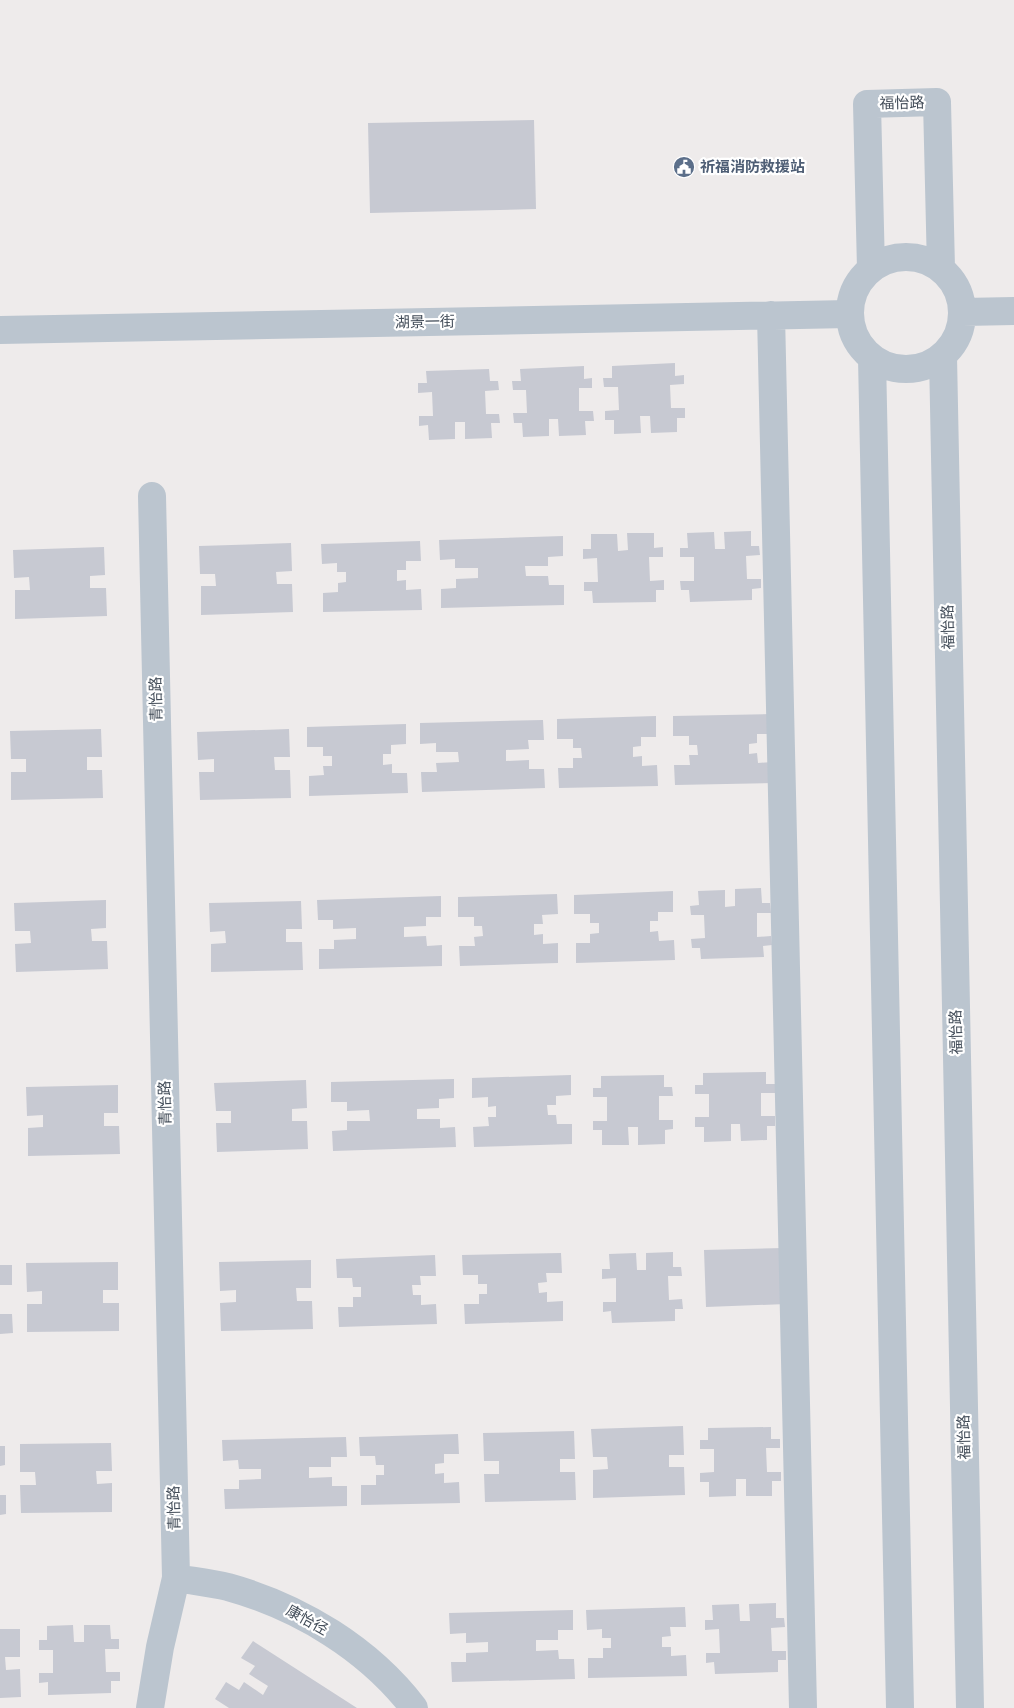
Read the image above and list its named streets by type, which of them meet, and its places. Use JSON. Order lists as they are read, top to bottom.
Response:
{
  "streets": {
    "street": [
      "福怡路",
      "湖景一街",
      "青怡路",
      "康怡径"
    ]
  },
  "crossings": [
    ["福怡路", "湖景一街"],
    ["青怡路", "康怡径"]
  ],
  "places": {
    "public building": ["祈福消防救援站"]
  }
}
